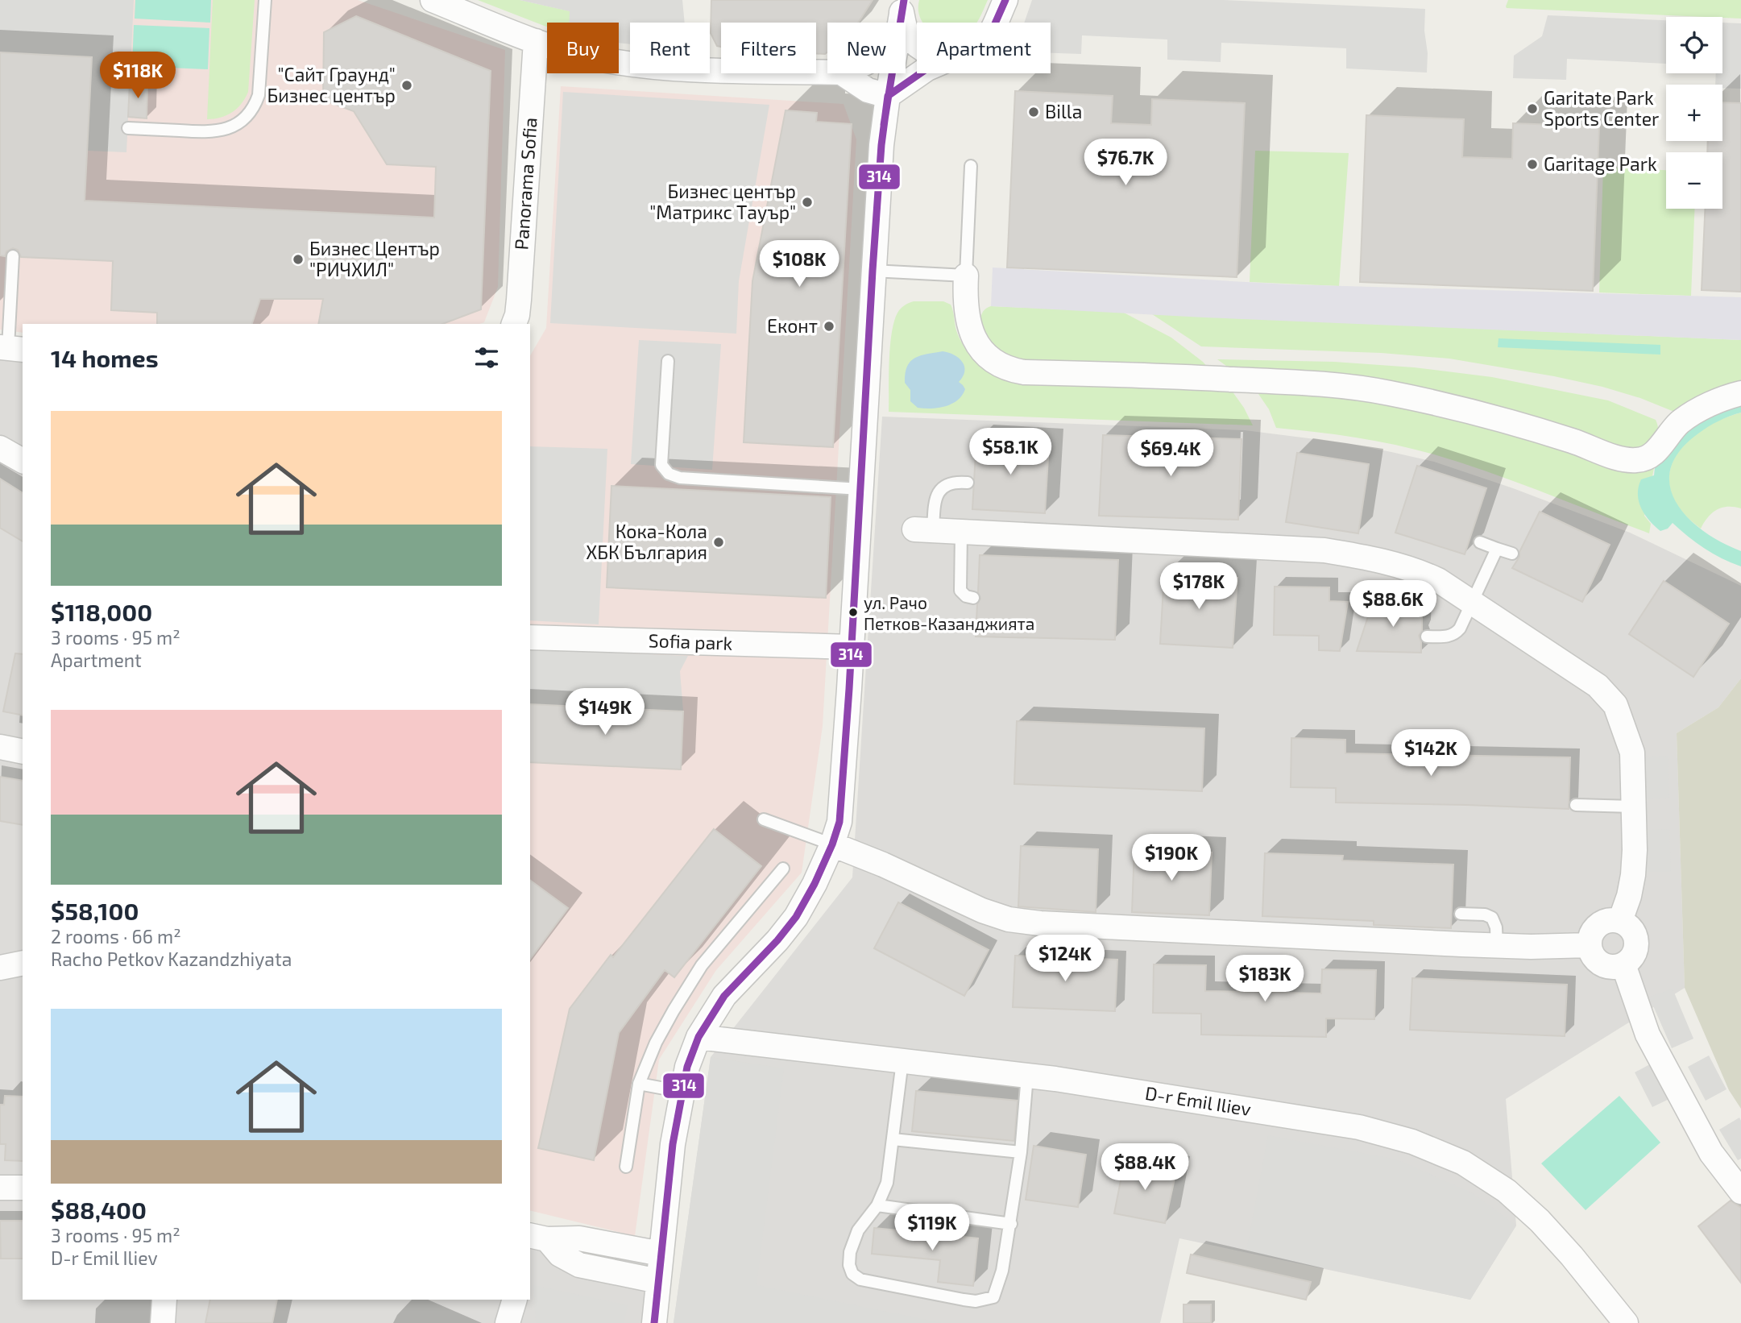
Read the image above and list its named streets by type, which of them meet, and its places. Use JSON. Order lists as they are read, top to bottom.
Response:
{
  "streets": {
    "street": ["Panorama Sofia", "Sofia park", "D-r Emil Iliev"]
  },
  "places": [
    "\"Сайт Граунд\" Бизнес център",
    "Garitate Park Sports Center",
    "Billa",
    "Garitage Park",
    "Бизнес център \"Матрикс Тауър\"",
    "Бизнес Център \"РИЧХИЛ\"",
    "Еконт",
    "Кока-Кола ХБК България",
    "ул. Рачо Петков-Казанджията"
  ],
  "lines": ["transit line 314"],
  "page": {
    "map_buttons": ["+", "−"],
    "chip": [
      "Buy",
      "Rent",
      "Filters",
      "New",
      "Apartment"
    ],
    "price": [
      "$118K",
      "$76.7K",
      "$108K",
      "$58.1K",
      "$69.4K",
      "$178K",
      "$88.6K",
      "$149K",
      "$142K",
      "$190K",
      "$124K",
      "$183K",
      "$88.4K",
      "$119K"
    ],
    "heading": "14 homes",
    "list": [
      {
        "name": "$118,000",
        "note": "3 rooms · 95 m² · Apartment"
      },
      {
        "name": "$58,100",
        "note": "2 rooms · 66 m² · Racho Petkov Kazandzhiyata"
      },
      {
        "name": "$88,400",
        "note": "3 rooms · 95 m² · D-r Emil Iliev"
      }
    ]
  }
}
